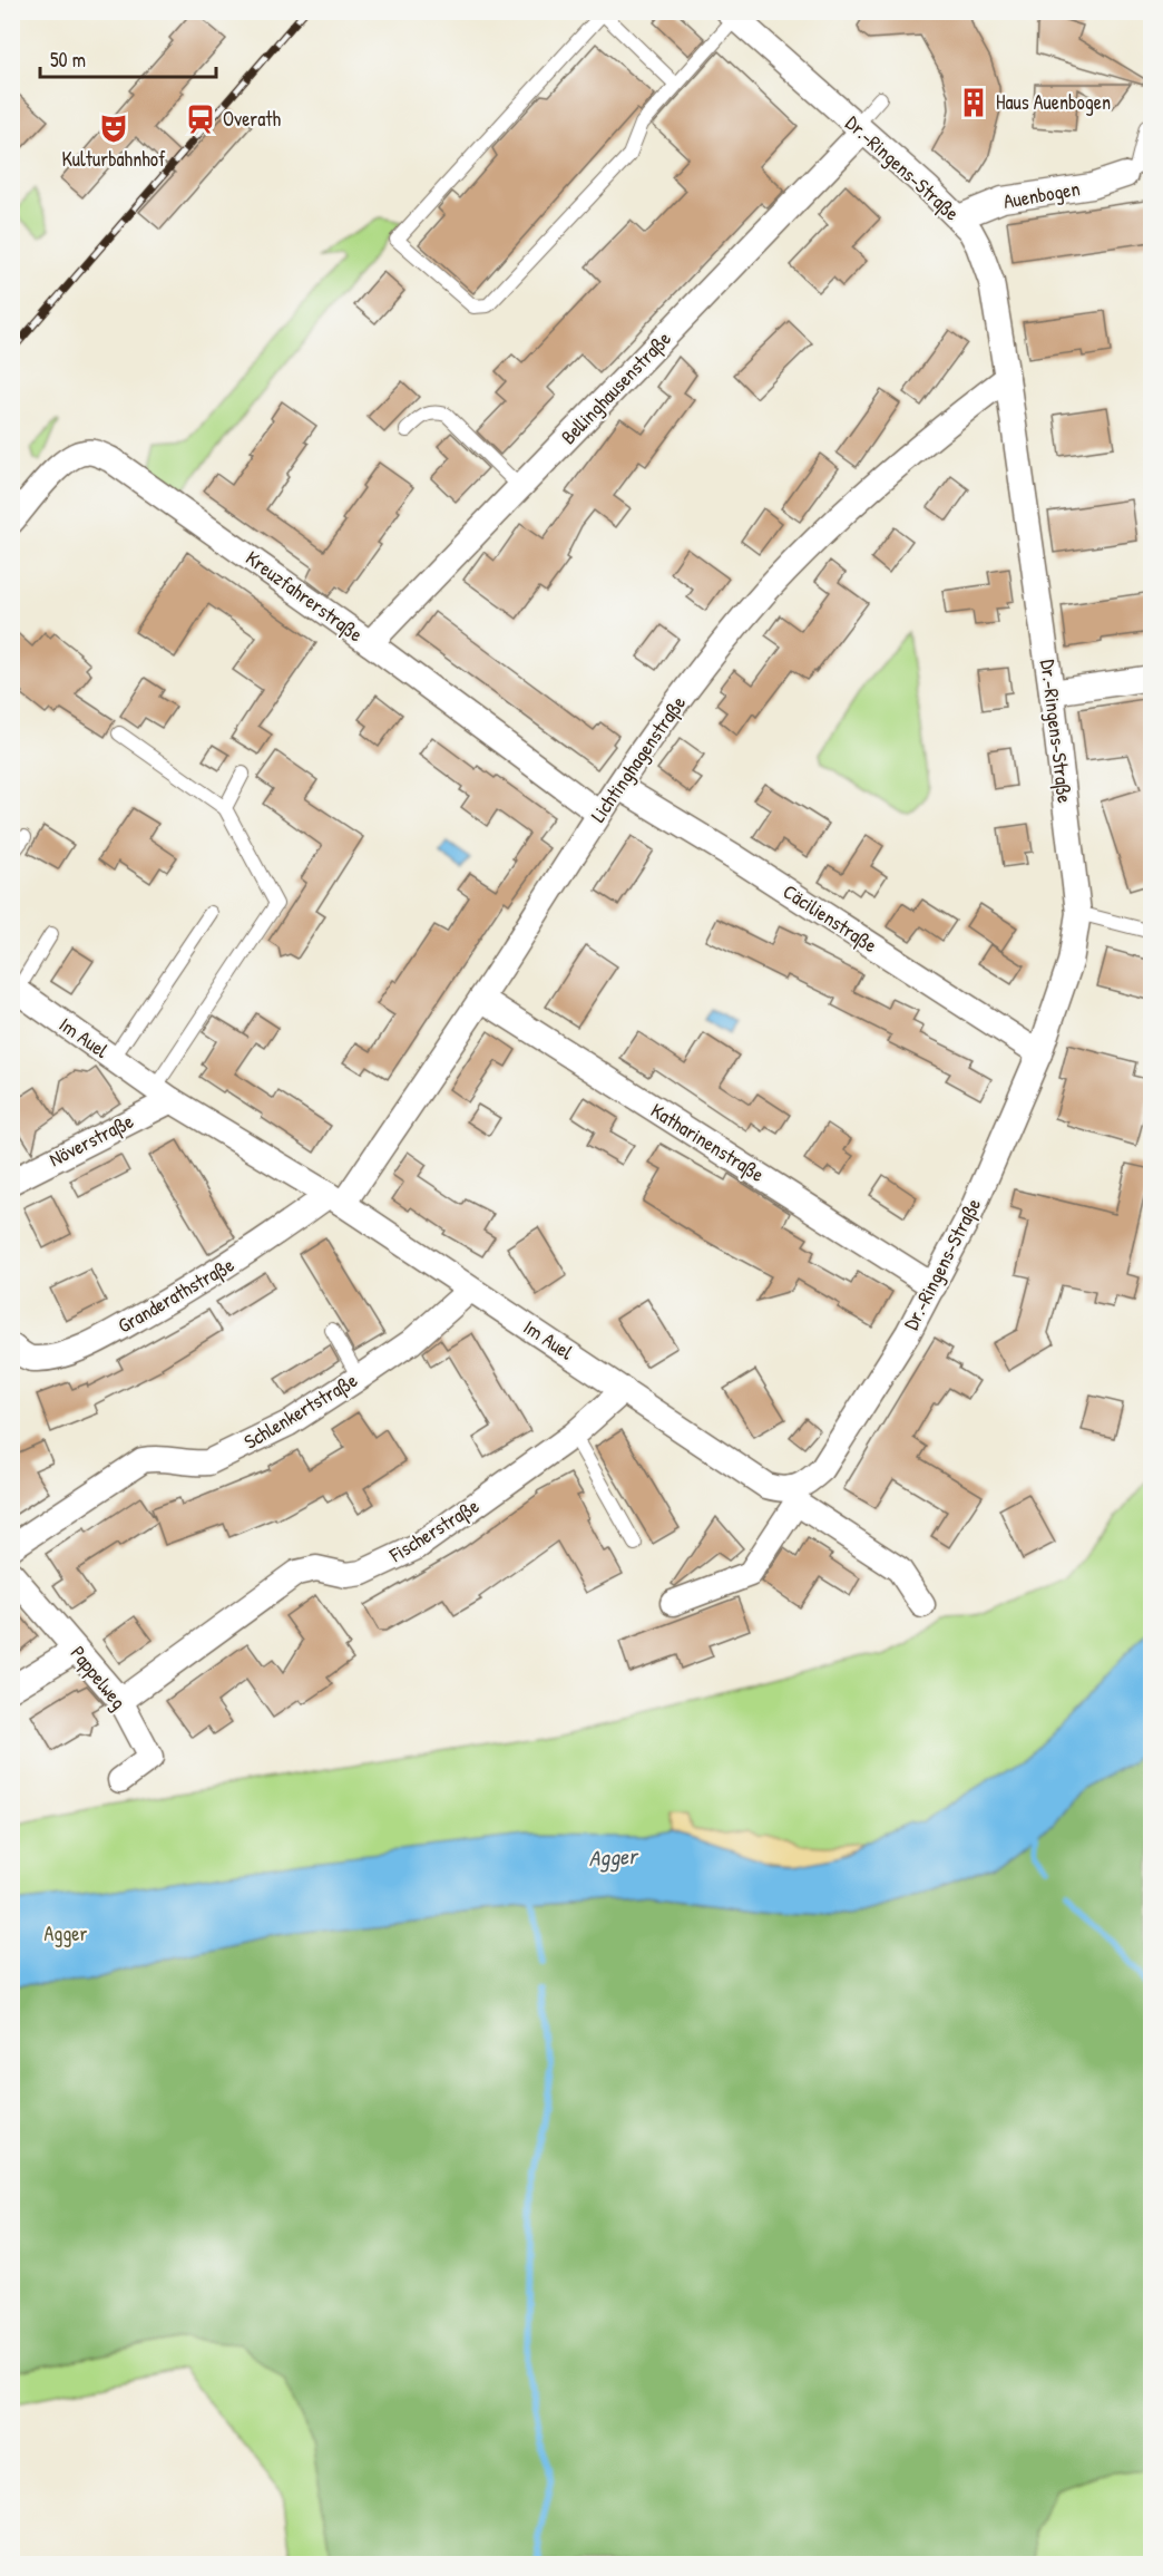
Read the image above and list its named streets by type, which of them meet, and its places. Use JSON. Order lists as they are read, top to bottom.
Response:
{
  "streets": {
    "street": [
      "Dr.-Ringens-Straße",
      "Auenbogen",
      "Bellinghausenstraße",
      "Kreuzfahrerstraße",
      "Lichtinghagenstraße",
      "Cäcilienstraße",
      "Im Auel",
      "Növerstraße",
      "Katharinenstraße",
      "Granderathstraße",
      "Schlenkertstraße",
      "Fischerstraße",
      "Pappelweg"
    ]
  },
  "crossings": [
    ["Dr.-Ringens-Straße", "Auenbogen"],
    ["Dr.-Ringens-Straße", "Bellinghausenstraße"],
    ["Dr.-Ringens-Straße", "Lichtinghagenstraße"],
    ["Dr.-Ringens-Straße", "Cäcilienstraße"],
    ["Dr.-Ringens-Straße", "Im Auel"],
    ["Dr.-Ringens-Straße", "Katharinenstraße"],
    ["Bellinghausenstraße", "Kreuzfahrerstraße"],
    ["Kreuzfahrerstraße", "Lichtinghagenstraße"],
    ["Lichtinghagenstraße", "Cäcilienstraße"],
    ["Lichtinghagenstraße", "Im Auel"],
    ["Lichtinghagenstraße", "Katharinenstraße"],
    ["Lichtinghagenstraße", "Granderathstraße"],
    ["Im Auel", "Növerstraße"],
    ["Im Auel", "Granderathstraße"],
    ["Im Auel", "Schlenkertstraße"],
    ["Im Auel", "Fischerstraße"],
    ["Fischerstraße", "Pappelweg"]
  ],
  "water": ["Agger"],
  "parks": ["Agger"],
  "places": {
    "building": ["Haus Auenbogen"],
    "station": ["Overath"],
    "theatre": ["Kulturbahnhof"]
  },
  "scale_bar": "50 m"
}
